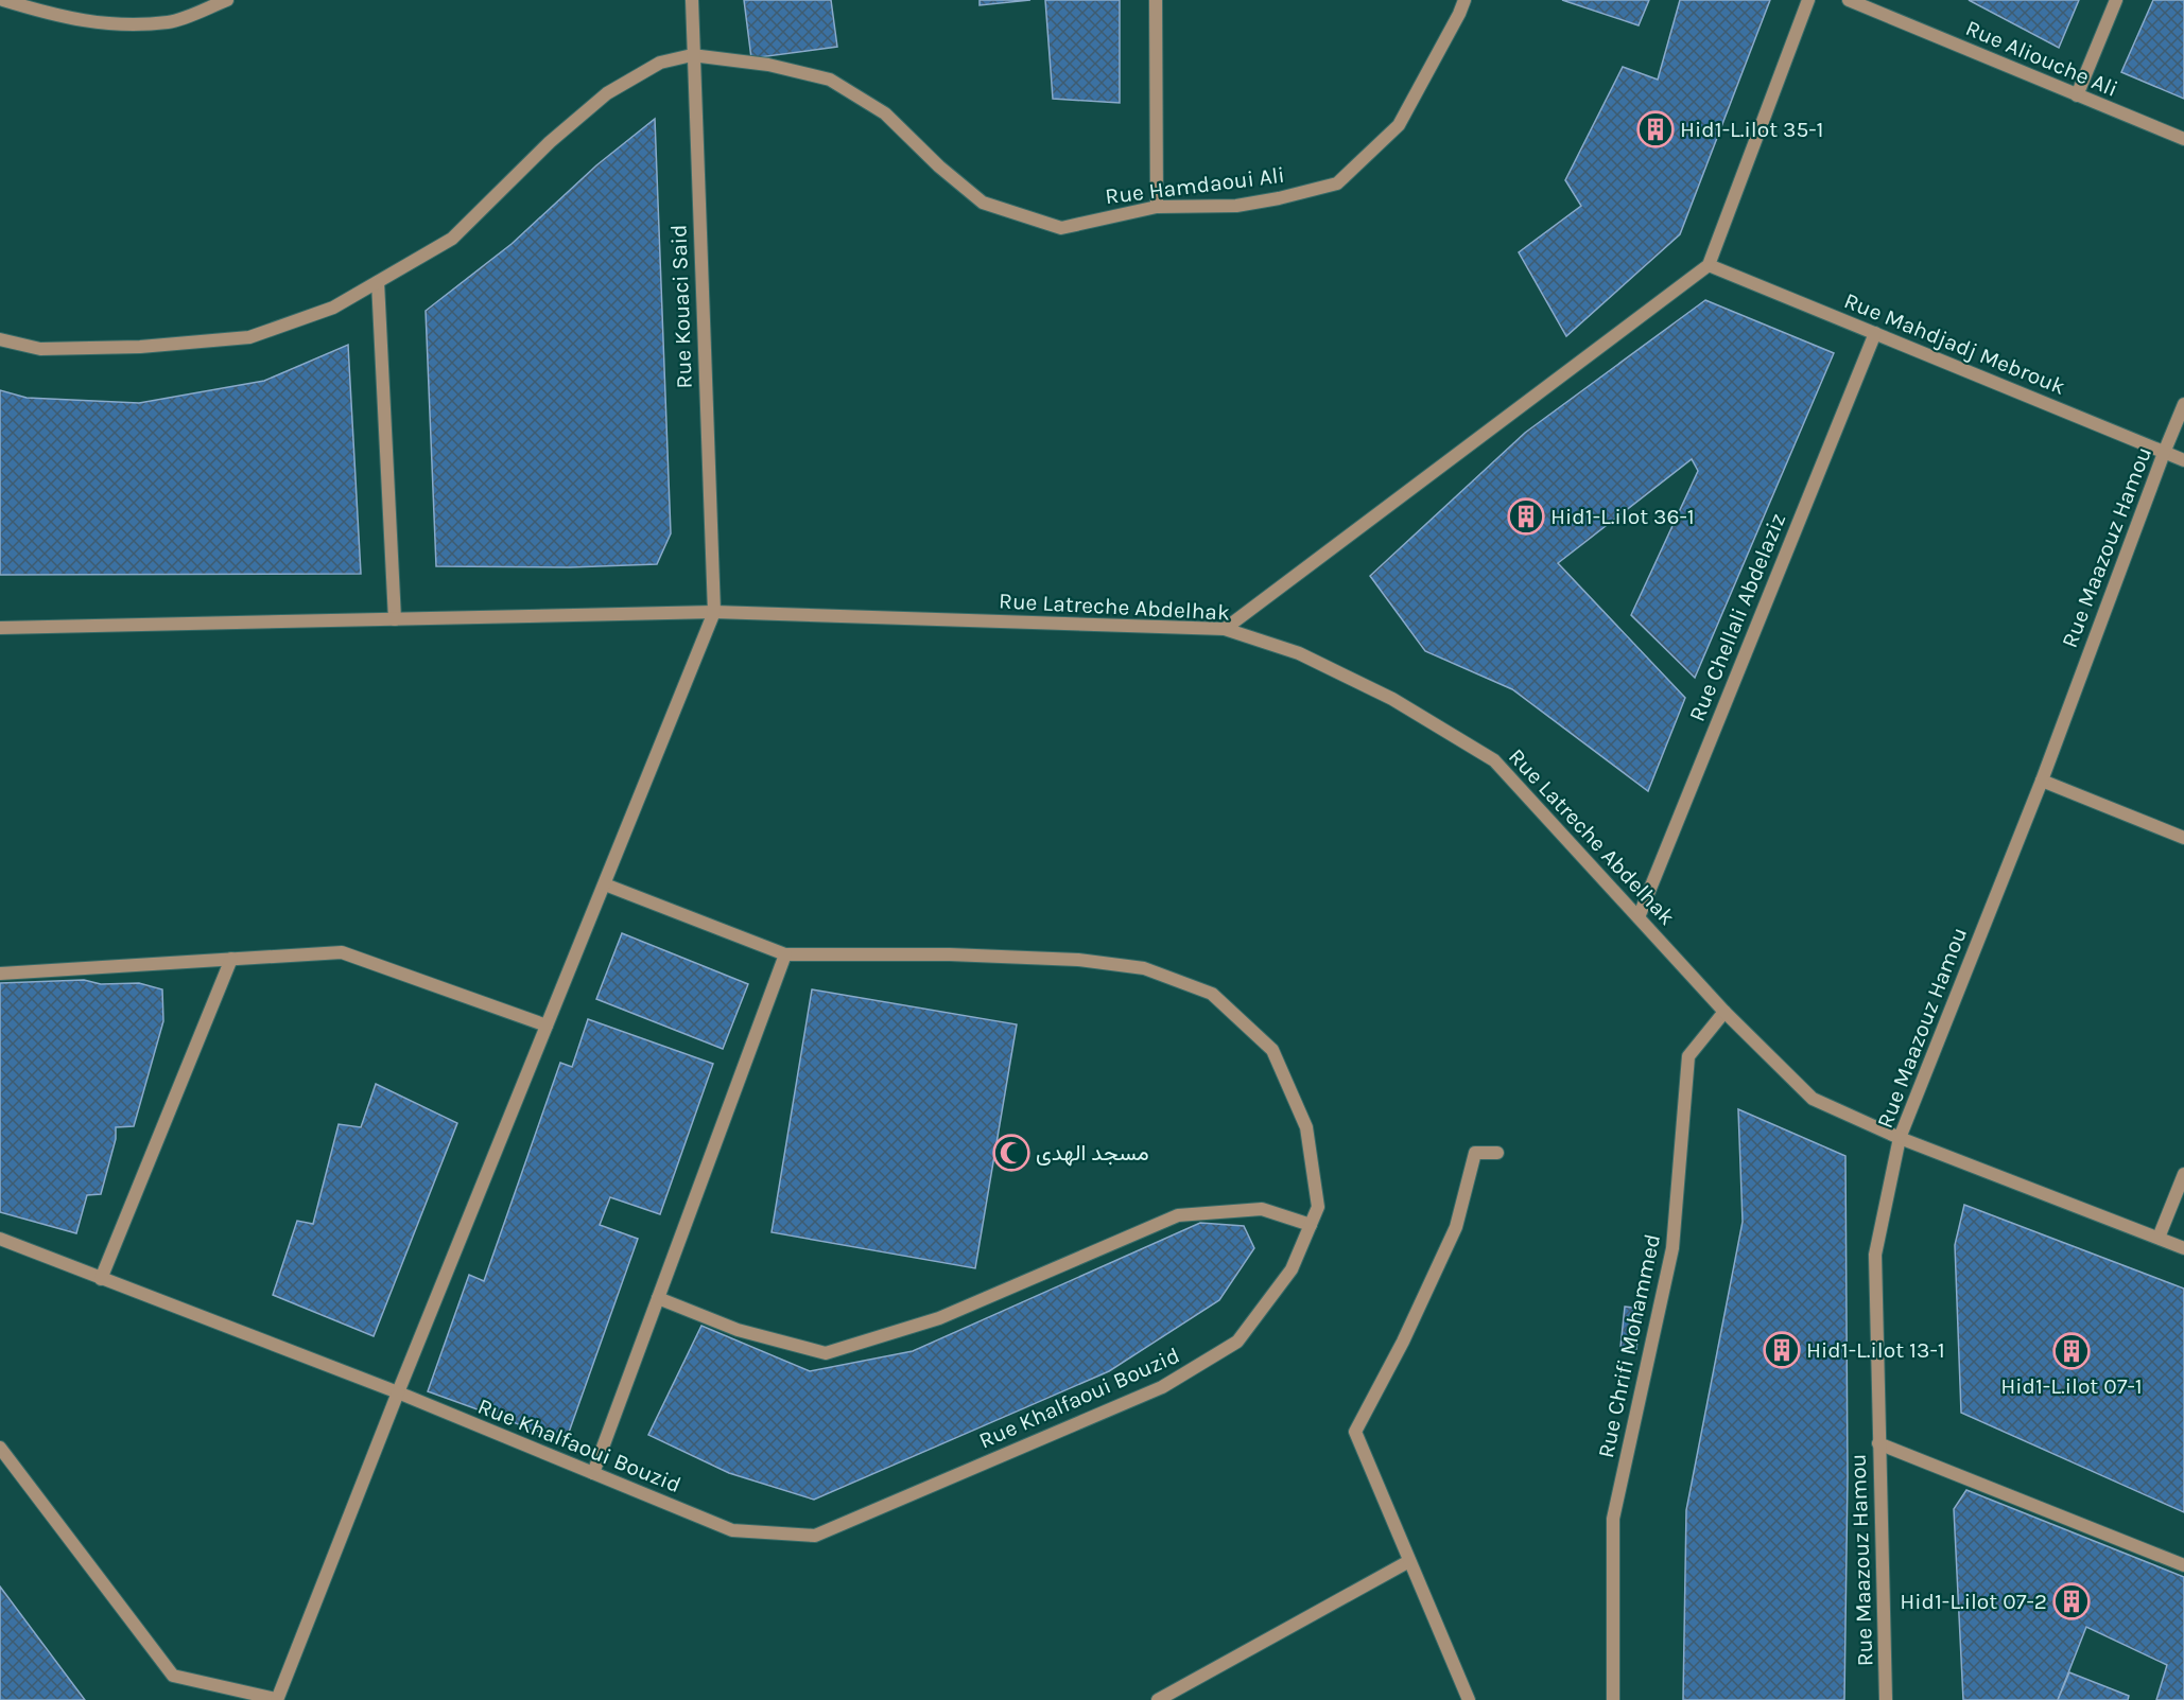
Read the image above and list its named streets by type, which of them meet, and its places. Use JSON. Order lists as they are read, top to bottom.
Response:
{
  "streets": {
    "street": [
      "Rue Aliouche Ali",
      "Rue Hamdaoui Ali",
      "Rue Kouaci Said",
      "Rue Mahdjadj Mebrouk",
      "Rue Maazouz Hamou",
      "Rue Latreche Abdelhak",
      "Rue Chellali Abdelaziz",
      "Rue Chrifi Mohammed",
      "Rue Khalfaoui Bouzid"
    ]
  },
  "crossings": [
    ["Rue Hamdaoui Ali", "Rue Kouaci Said"],
    ["Rue Kouaci Said", "Rue Latreche Abdelhak"],
    ["Rue Mahdjadj Mebrouk", "Rue Maazouz Hamou"],
    ["Rue Mahdjadj Mebrouk", "Rue Chellali Abdelaziz"],
    ["Rue Maazouz Hamou", "Rue Latreche Abdelhak"],
    ["Rue Latreche Abdelhak", "Rue Chellali Abdelaziz"],
    ["Rue Latreche Abdelhak", "Rue Chrifi Mohammed"]
  ],
  "places": {
    "building": [
      "Hid1-L.ilot 35-1",
      "Hid1-L.ilot 36-1",
      "Hid1-L.ilot 13-1",
      "Hid1-L.ilot 07-1",
      "Hid1-L.ilot 07-2"
    ],
    "mosque": ["مسجد الهدى"]
  }
}
